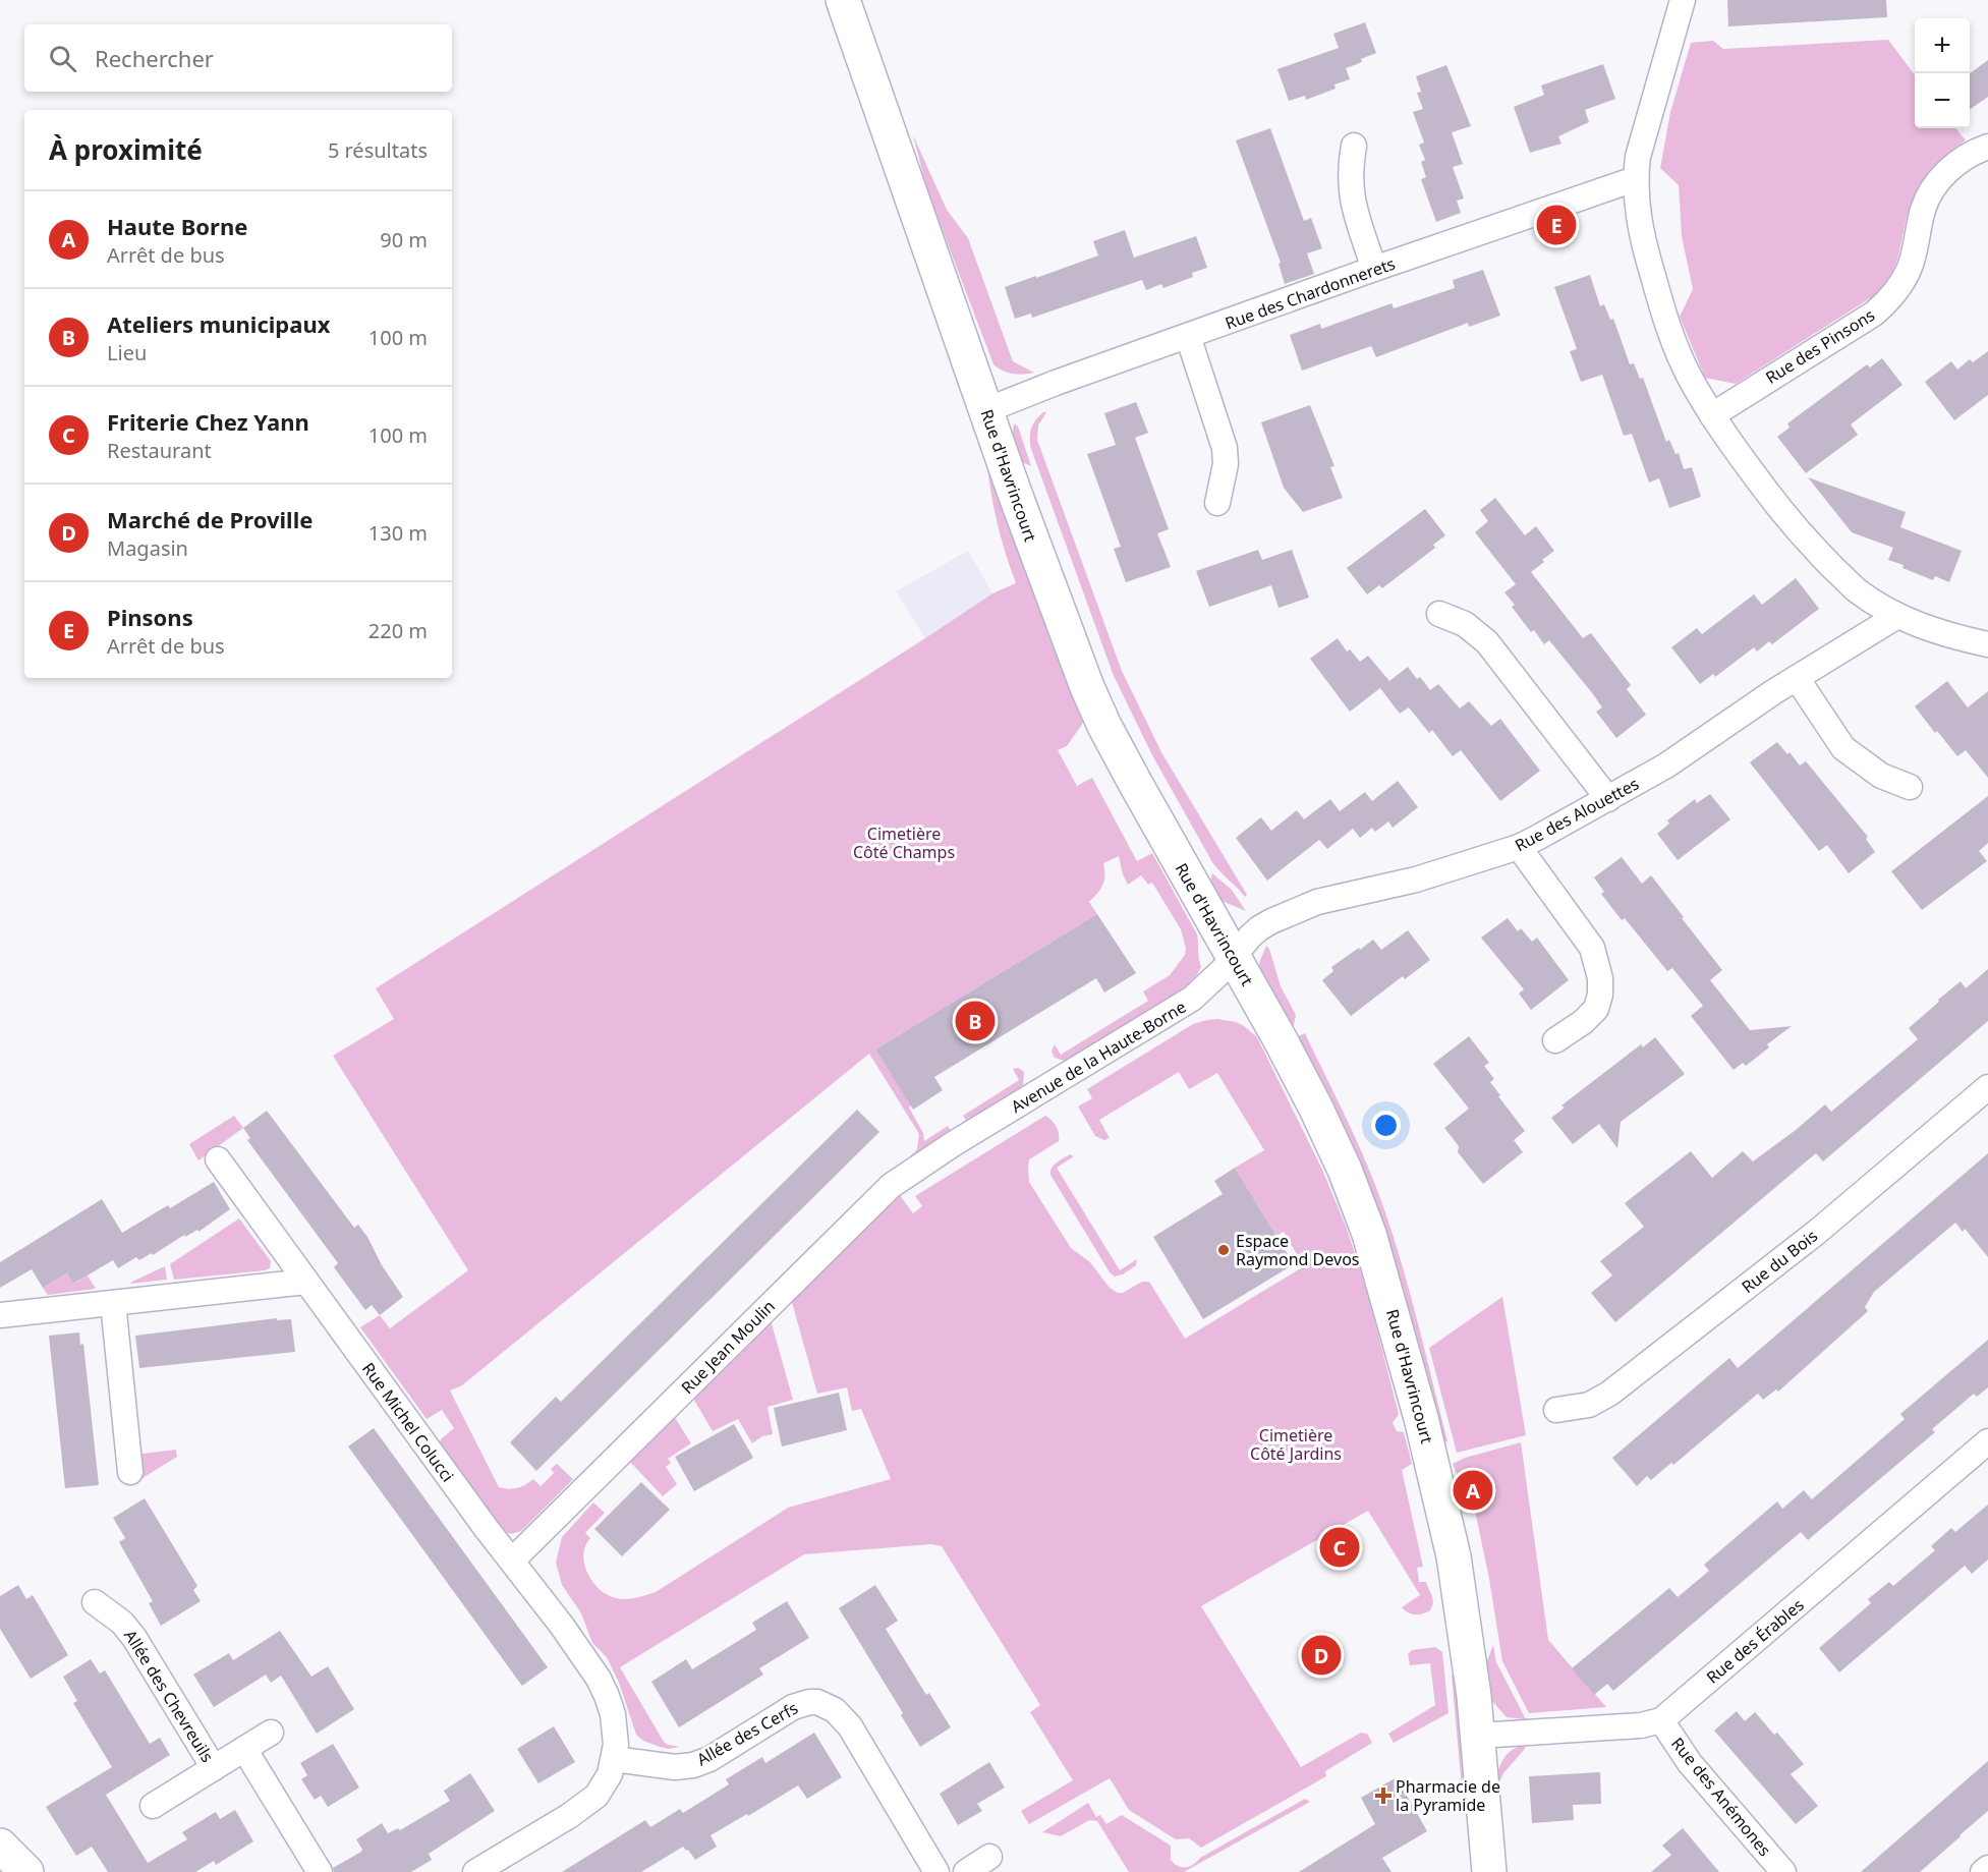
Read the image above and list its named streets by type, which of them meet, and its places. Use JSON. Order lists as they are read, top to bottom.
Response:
{
  "streets": {
    "street": [
      "Rue des Chardonnerets",
      "Rue des Pinsons",
      "Rue d'Havrincourt",
      "Rue des Alouettes",
      "Avenue de la Haute-Borne",
      "Rue du Bois",
      "Rue Jean Moulin",
      "Rue Michel Colucci",
      "Rue des Érables",
      "Allée des Chevreuils",
      "Allée des Cerfs",
      "Rue des Anémones"
    ]
  },
  "crossings": [
    ["Rue des Chardonnerets", "Rue d'Havrincourt"],
    ["Rue d'Havrincourt", "Rue des Alouettes"],
    ["Rue d'Havrincourt", "Avenue de la Haute-Borne"],
    ["Rue d'Havrincourt", "Rue des Érables"],
    ["Rue des Alouettes", "Avenue de la Haute-Borne"],
    ["Avenue de la Haute-Borne", "Rue Jean Moulin"],
    ["Rue Jean Moulin", "Rue Michel Colucci"],
    ["Rue des Érables", "Rue des Anémones"]
  ],
  "parks": ["Cimetière Côté Champs", "Cimetière Côté Jardins"],
  "places": {
    "other": ["Espace Raymond Devos"],
    "health": ["Pharmacie de la Pyramide"]
  },
  "page": {
    "map_buttons": ["+", "−"],
    "search": "Rechercher",
    "heading": ["À proximité", "5 résultats"],
    "list": [
      {
        "mark": "A",
        "name": "Haute Borne",
        "note": "Arrêt de bus",
        "value": "90 m"
      },
      {
        "mark": "B",
        "name": "Ateliers municipaux",
        "note": "Lieu",
        "value": "100 m"
      },
      {
        "mark": "C",
        "name": "Friterie Chez Yann",
        "note": "Restaurant",
        "value": "100 m"
      },
      {
        "mark": "D",
        "name": "Marché de Proville",
        "note": "Magasin",
        "value": "130 m"
      },
      {
        "mark": "E",
        "name": "Pinsons",
        "note": "Arrêt de bus",
        "value": "220 m"
      }
    ],
    "pins": [
      "E",
      "B",
      "A",
      "C",
      "D"
    ]
  }
}
